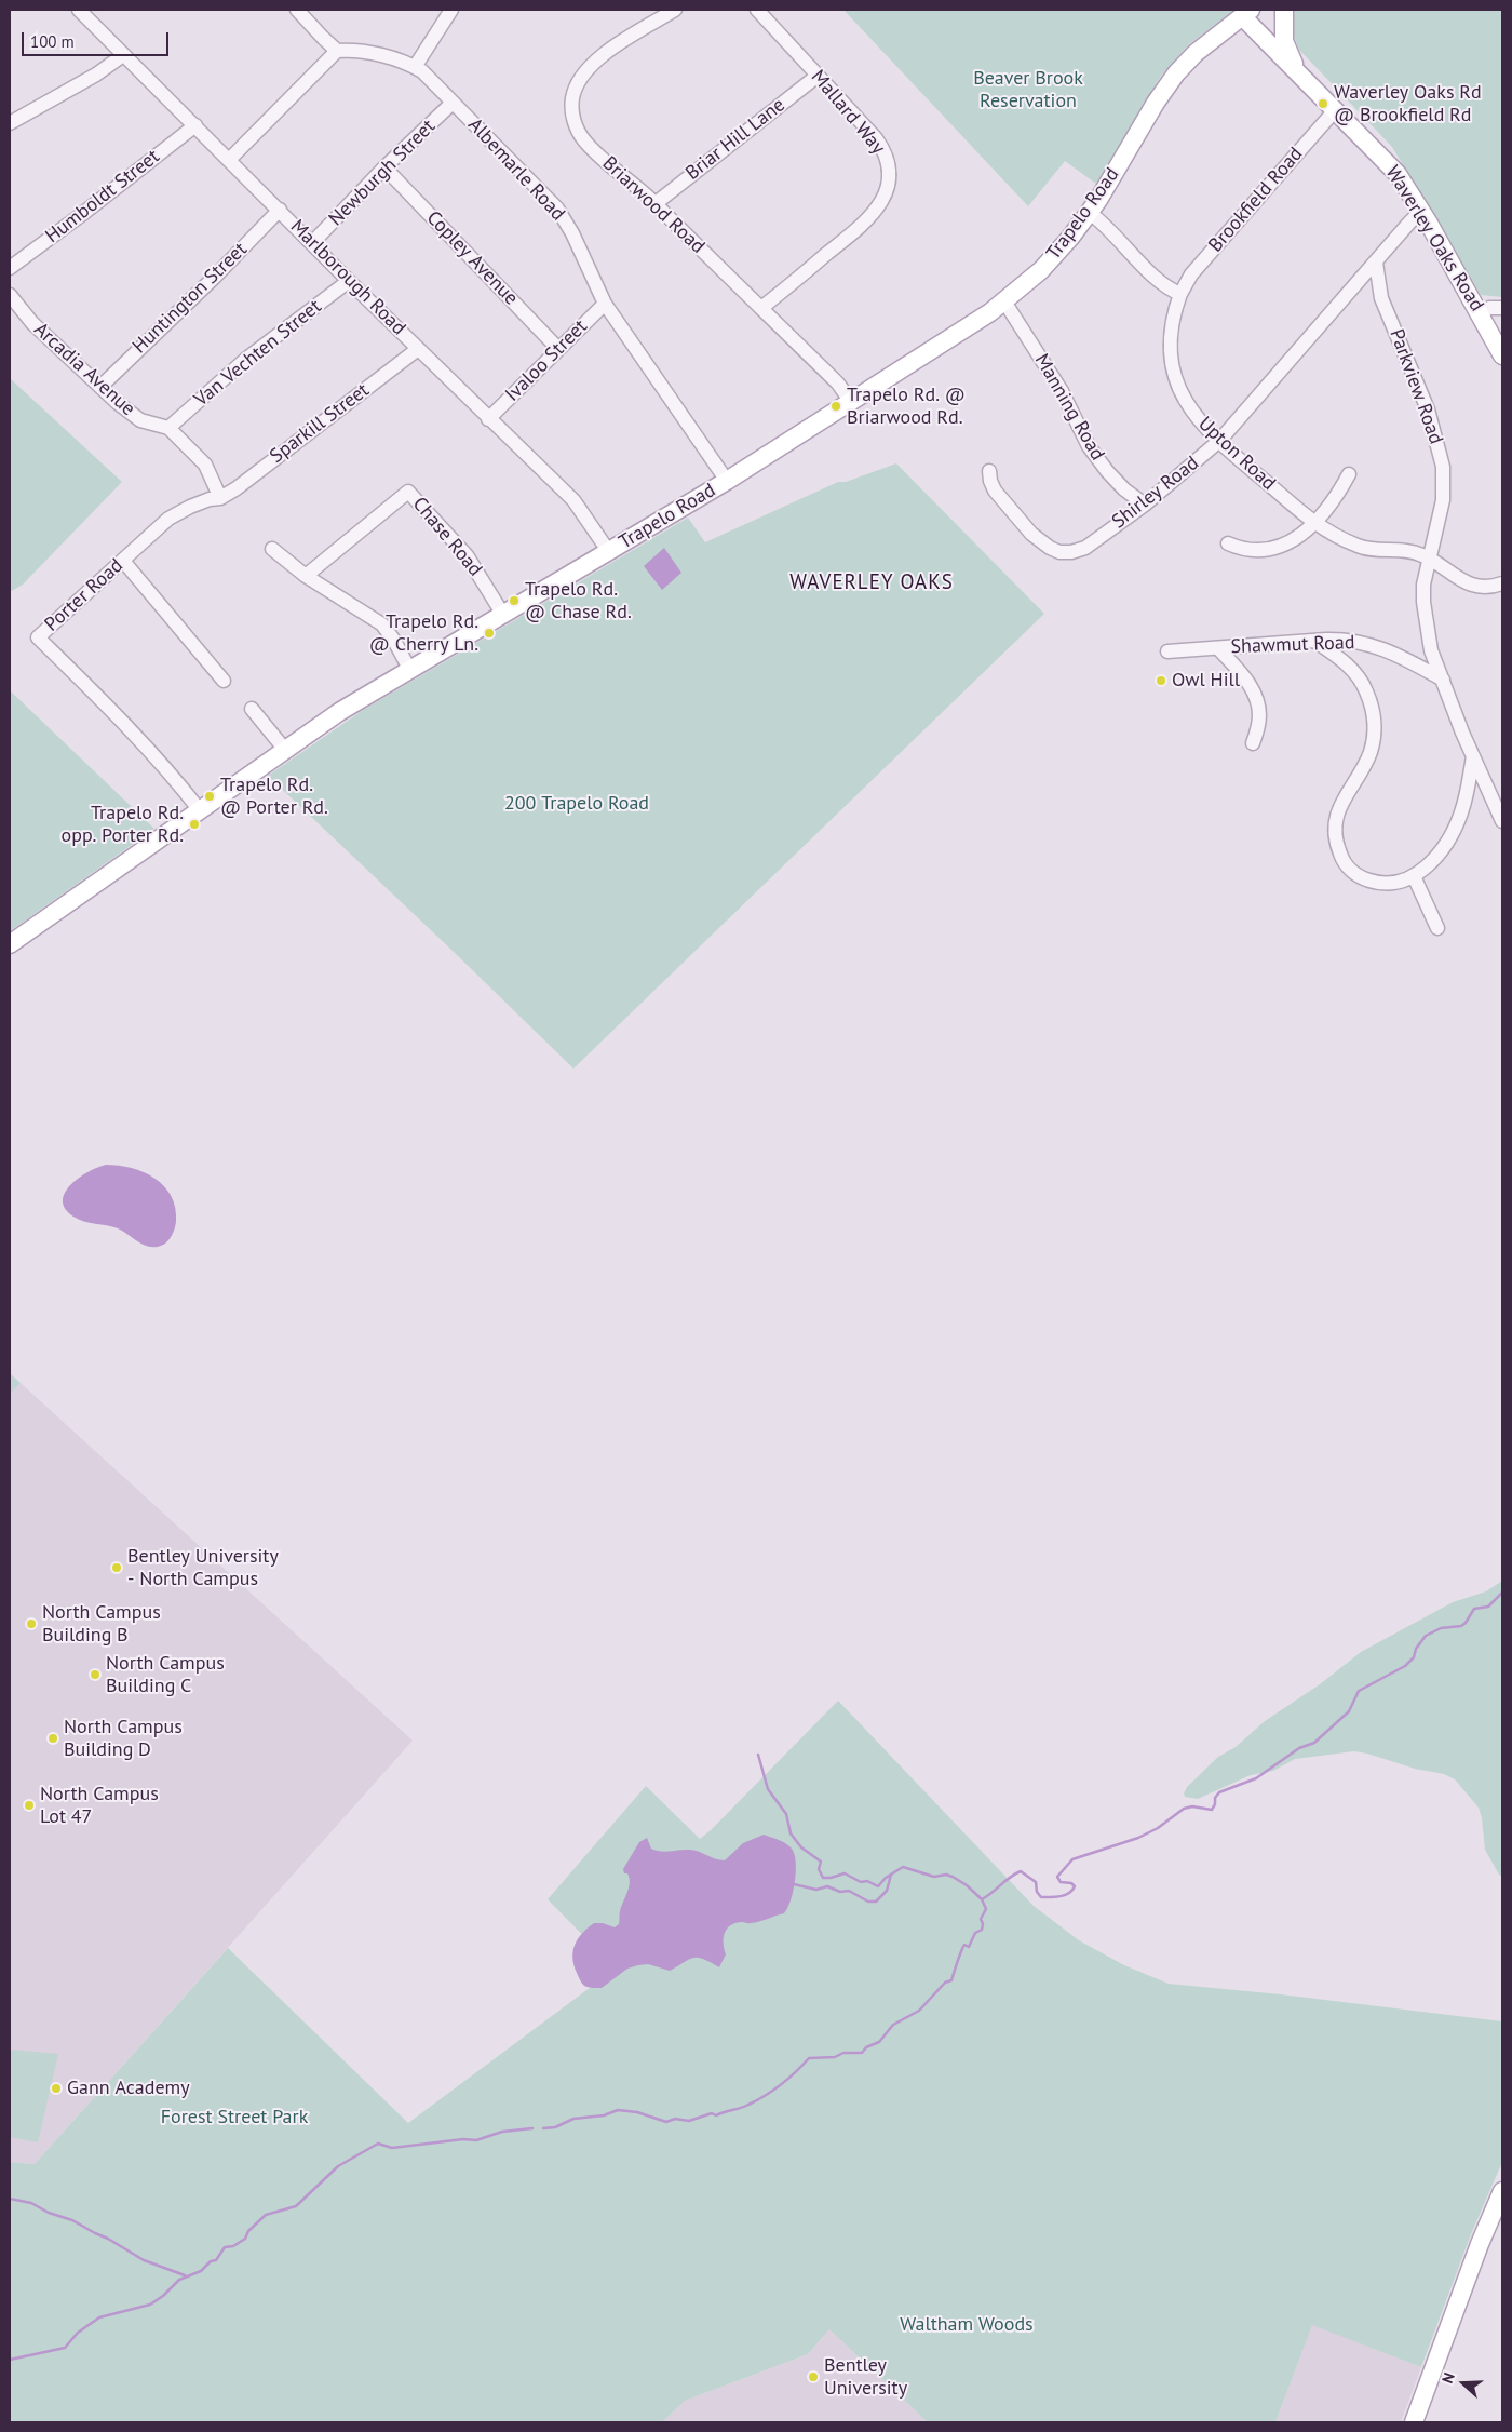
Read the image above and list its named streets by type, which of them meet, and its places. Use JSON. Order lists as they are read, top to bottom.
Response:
{
  "streets": {
    "main road": ["Trapelo Road", "Waverley Oaks Road"],
    "street": [
      "Mallard Way",
      "Briar Hill Lane",
      "Albemarle Road",
      "Newburgh Street",
      "Humboldt Street",
      "Brookfield Road",
      "Briarwood Road",
      "Copley Avenue",
      "Marlborough Road",
      "Huntington Street",
      "Van Vechten Street",
      "Ivaloo Street",
      "Arcadia Avenue",
      "Parkview Road",
      "Manning Road",
      "Sparkill Street",
      "Upton Road",
      "Shirley Road",
      "Chase Road",
      "Porter Road",
      "Shawmut Road"
    ]
  },
  "crossings": [
    ["Mallard Way", "Briar Hill Lane"],
    ["Mallard Way", "Briarwood Road"],
    ["Briar Hill Lane", "Briarwood Road"],
    ["Albemarle Road", "Newburgh Street"],
    ["Albemarle Road", "Trapelo Road"],
    ["Albemarle Road", "Ivaloo Street"],
    ["Newburgh Street", "Copley Avenue"],
    ["Newburgh Street", "Marlborough Road"],
    ["Humboldt Street", "Marlborough Road"],
    ["Brookfield Road", "Waverley Oaks Road"],
    ["Brookfield Road", "Upton Road"],
    ["Briarwood Road", "Trapelo Road"],
    ["Trapelo Road", "Waverley Oaks Road"],
    ["Trapelo Road", "Marlborough Road"],
    ["Trapelo Road", "Manning Road"],
    ["Trapelo Road", "Chase Road"],
    ["Trapelo Road", "Porter Road"],
    ["Waverley Oaks Road", "Shirley Road"],
    ["Copley Avenue", "Ivaloo Street"],
    ["Marlborough Road", "Huntington Street"],
    ["Marlborough Road", "Van Vechten Street"],
    ["Marlborough Road", "Ivaloo Street"],
    ["Marlborough Road", "Sparkill Street"],
    ["Huntington Street", "Arcadia Avenue"],
    ["Van Vechten Street", "Arcadia Avenue"],
    ["Parkview Road", "Upton Road"],
    ["Parkview Road", "Shirley Road"],
    ["Parkview Road", "Shawmut Road"],
    ["Manning Road", "Shirley Road"],
    ["Sparkill Street", "Porter Road"],
    ["Upton Road", "Shirley Road"]
  ],
  "districts": ["WAVERLEY OAKS"],
  "parks": [
    "Beaver Brook Reservation",
    "200 Trapelo Road",
    "Forest Street Park",
    "Waltham Woods"
  ],
  "places": [
    "Waverley Oaks Rd @ Brookfield Rd",
    "Trapelo Rd. @ Briarwood Rd.",
    "Trapelo Rd. @ Chase Rd.",
    "Trapelo Rd. @ Cherry Ln.",
    "Owl Hill",
    "Trapelo Rd. @ Porter Rd.",
    "Trapelo Rd. opp. Porter Rd.",
    "Bentley University - North Campus",
    "North Campus Building B",
    "North Campus Building C",
    "North Campus Building D",
    "North Campus Lot 47",
    "Gann Academy",
    "Bentley University"
  ],
  "scale_bar": "100 m",
  "north": "left"
}
